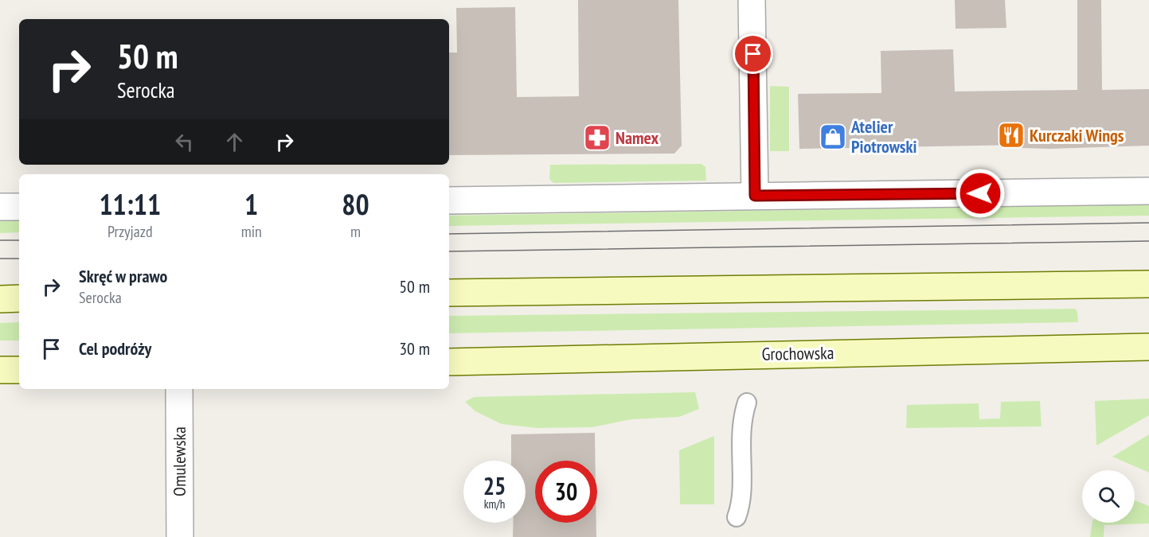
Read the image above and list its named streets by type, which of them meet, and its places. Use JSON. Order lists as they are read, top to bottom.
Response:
{
  "streets": {
    "main road": ["Grochowska"],
    "street": ["Omulewska"]
  },
  "places": {
    "restaurant": ["Kurczaki Wings"],
    "shop": ["Atelier Piotrowski"],
    "pharmacy": ["Namex"]
  },
  "page": {
    "turn": ["50 m", "Serocka"],
    "eta": [
      "11:11",
      "Przyjazd",
      "1",
      "min",
      "80",
      "m"
    ],
    "list": [
      {
        "name": "Skręć w prawo",
        "note": "Serocka",
        "value": "50 m"
      },
      {
        "name": "Cel podróży",
        "value": "30 m"
      }
    ],
    "speed": "25 km/h",
    "limit": "30"
  }
}
